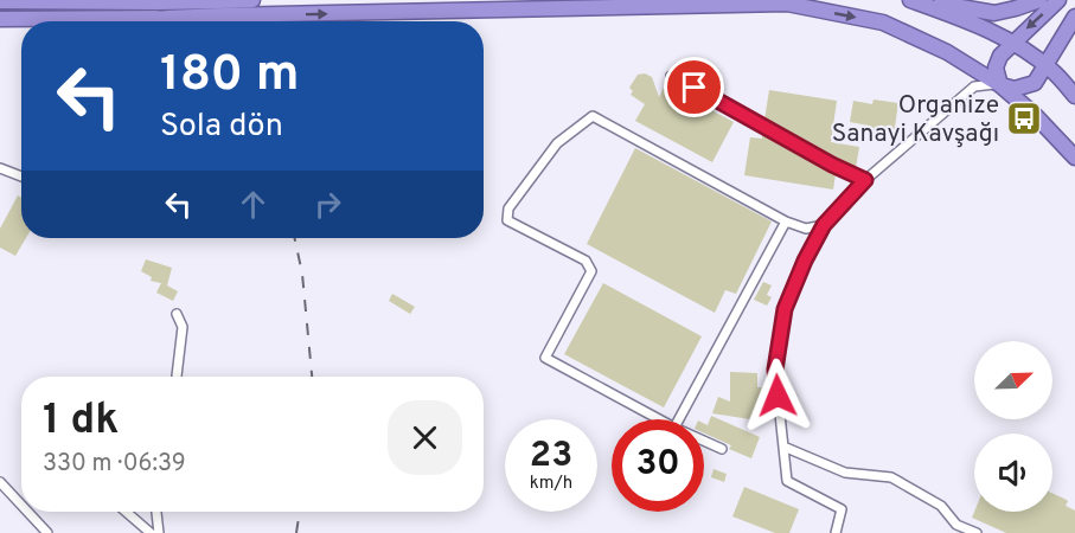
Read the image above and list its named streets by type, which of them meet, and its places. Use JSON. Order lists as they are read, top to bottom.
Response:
{
  "places": {
    "bus stop": ["Organize Sanayi Kavşağı"]
  },
  "north": "top right",
  "page": {
    "turn": ["180 m", "Sola dön"],
    "heading": ["1 dk", "330 m · 06:39"],
    "speed": "23 km/h",
    "limit": "30"
  }
}
